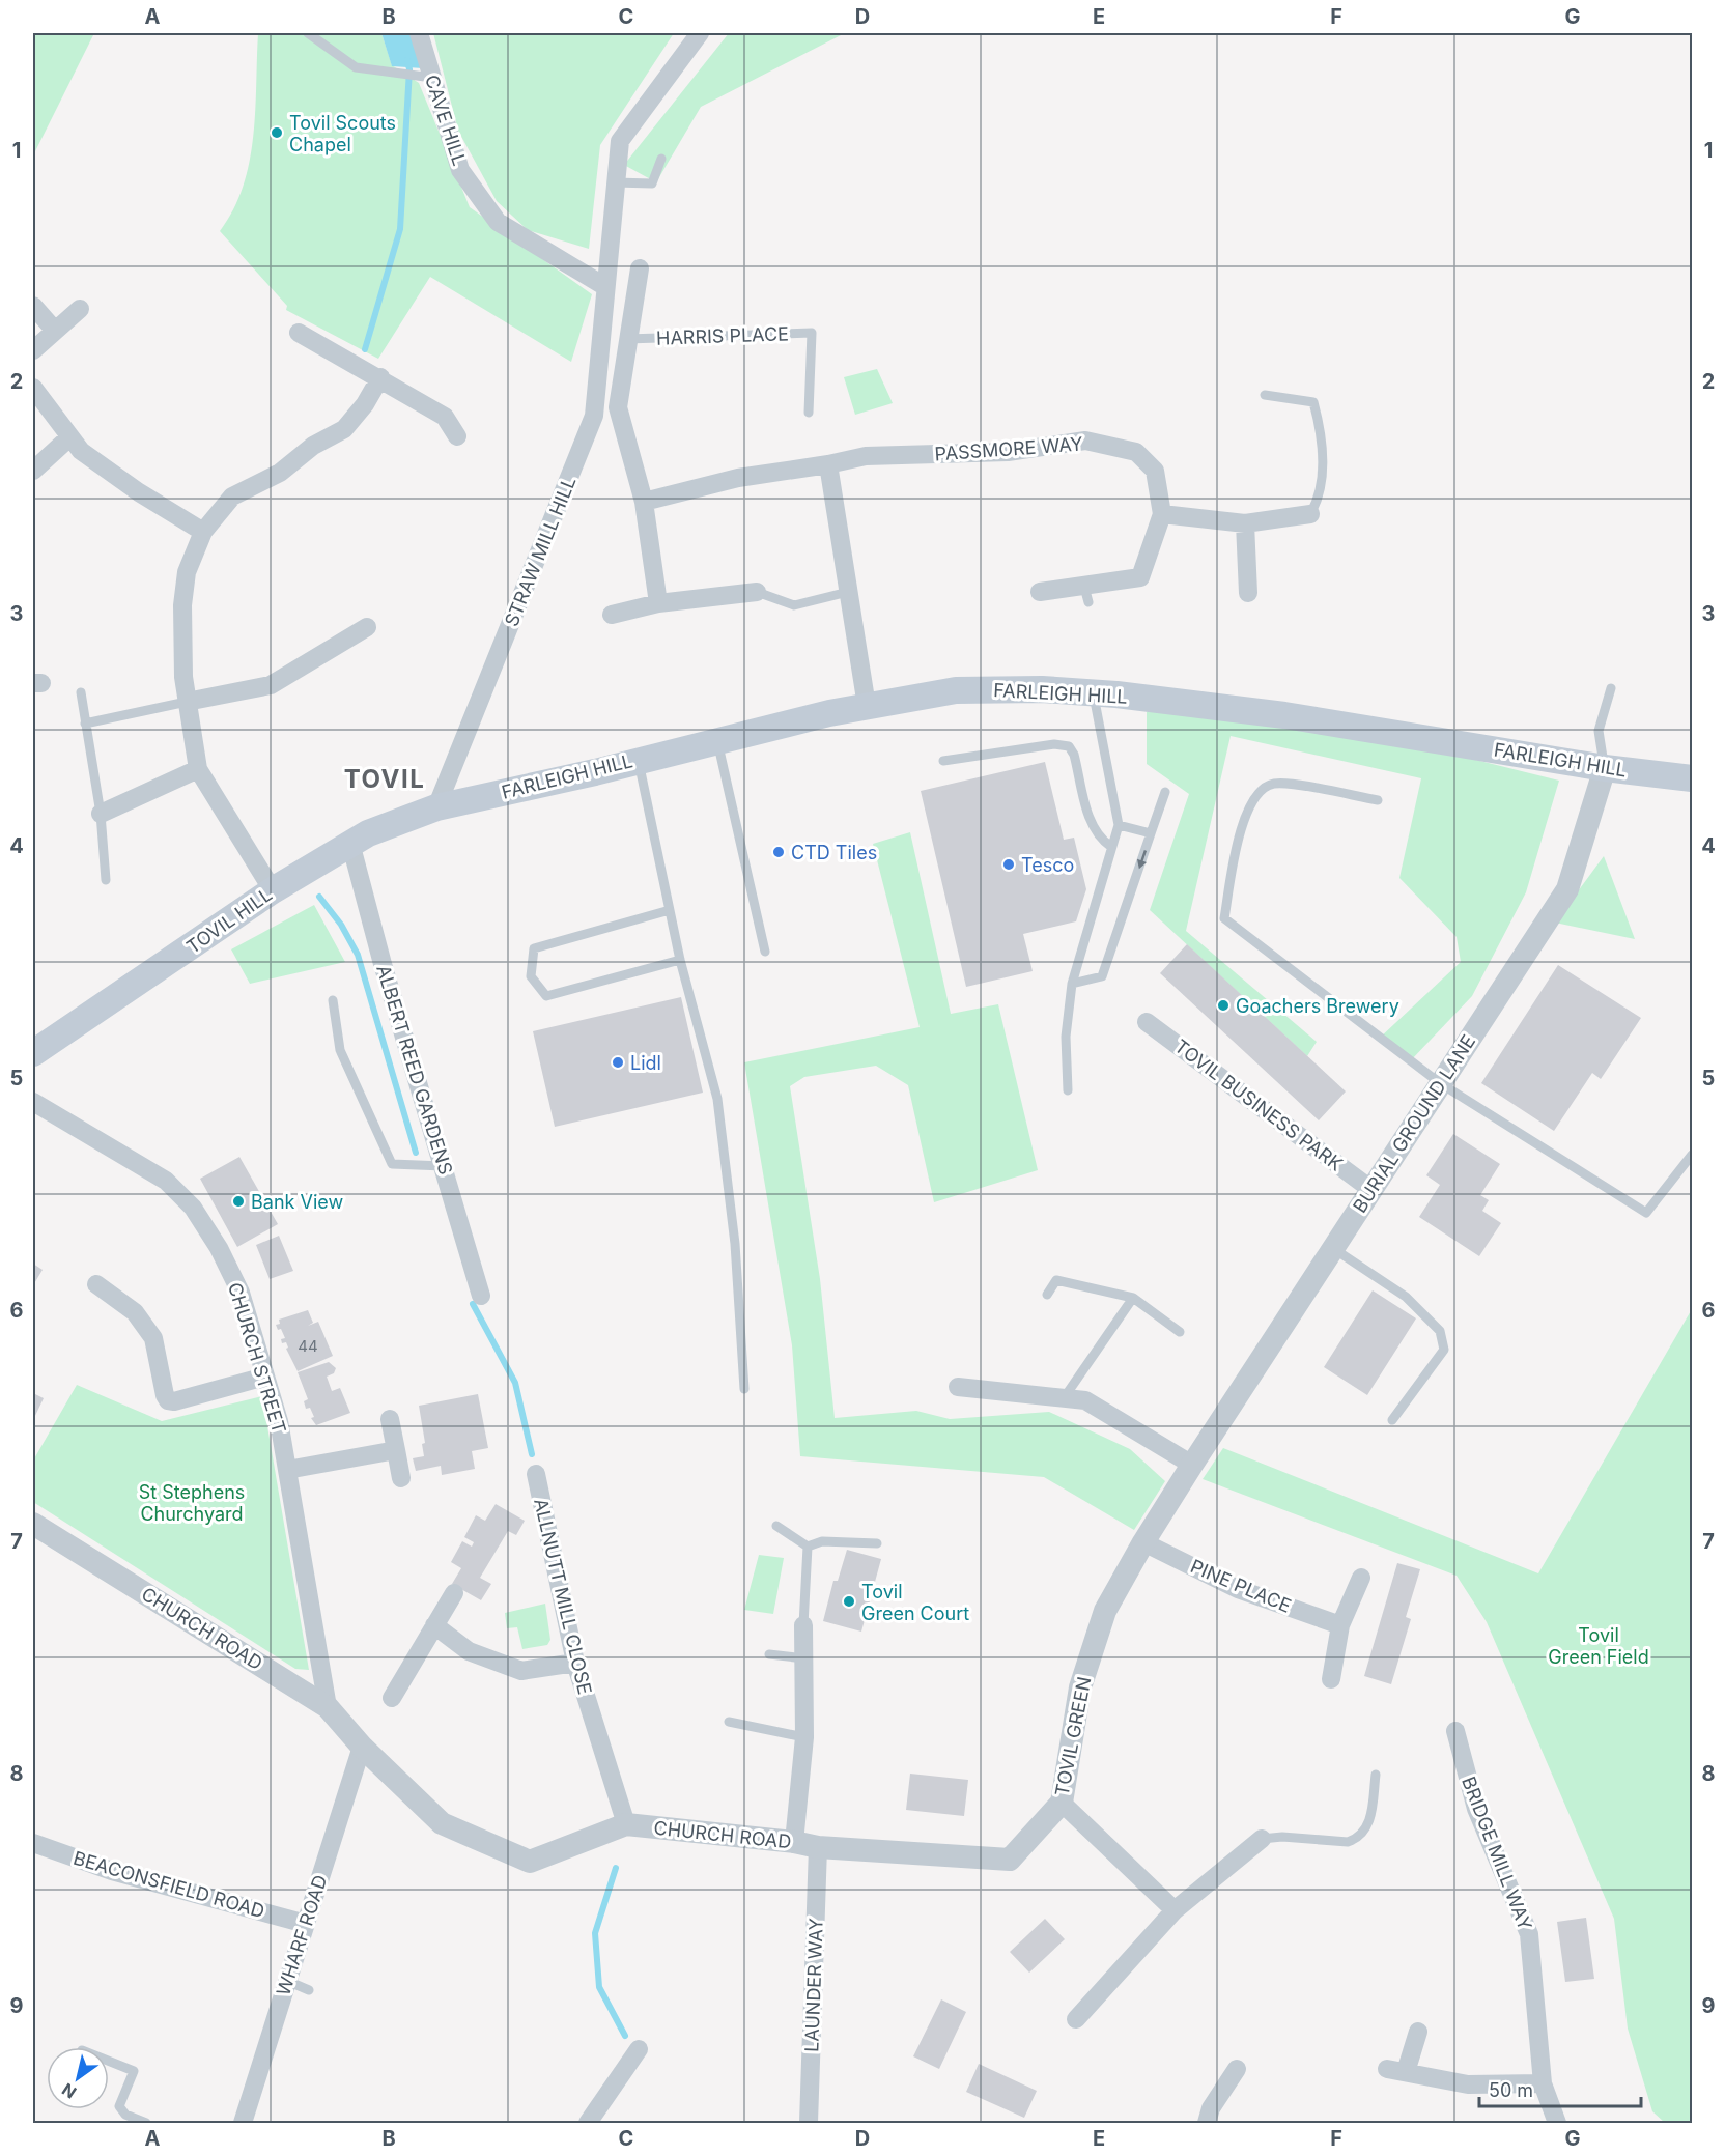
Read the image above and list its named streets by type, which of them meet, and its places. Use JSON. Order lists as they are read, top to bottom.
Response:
{
  "streets": {
    "main road": ["FARLEIGH HILL", "TOVIL HILL"],
    "street": [
      "CAVE HILL",
      "HARRIS PLACE",
      "PASSMORE WAY",
      "STRAW MILL HILL",
      "ALBERT REED GARDENS",
      "TOVIL BUSINESS PARK",
      "BURIAL GROUND LANE",
      "CHURCH STREET",
      "PINE PLACE",
      "ALLNUTT MILL CLOSE",
      "CHURCH ROAD",
      "TOVIL GREEN",
      "BRIDGE MILL WAY",
      "BEACONSFIELD ROAD",
      "WHARF ROAD",
      "LAUNDER WAY"
    ]
  },
  "crossings": [
    ["CAVE HILL", "STRAW MILL HILL"],
    ["HARRIS PLACE", "PASSMORE WAY"],
    ["STRAW MILL HILL", "FARLEIGH HILL"],
    ["STRAW MILL HILL", "TOVIL HILL"],
    ["FARLEIGH HILL", "TOVIL HILL"],
    ["FARLEIGH HILL", "BURIAL GROUND LANE"],
    ["TOVIL HILL", "ALBERT REED GARDENS"],
    ["TOVIL BUSINESS PARK", "BURIAL GROUND LANE"],
    ["BURIAL GROUND LANE", "TOVIL GREEN"],
    ["CHURCH STREET", "CHURCH ROAD"],
    ["PINE PLACE", "TOVIL GREEN"],
    ["ALLNUTT MILL CLOSE", "CHURCH ROAD"],
    ["CHURCH ROAD", "TOVIL GREEN"],
    ["CHURCH ROAD", "WHARF ROAD"],
    ["CHURCH ROAD", "LAUNDER WAY"],
    ["TOVIL GREEN", "LAUNDER WAY"],
    ["BEACONSFIELD ROAD", "WHARF ROAD"]
  ],
  "districts": ["TOVIL"],
  "parks": ["St Stephens Churchyard", "Tovil Green Field"],
  "places": [
    "Tovil Scouts Chapel",
    "CTD Tiles",
    "Tesco",
    "Goachers Brewery",
    "Lidl",
    "Bank View",
    "Tovil Green Court"
  ],
  "house_numbers": ["44"],
  "scale_bar": "50 m",
  "north": "bottom left",
  "grid": {
    "columns": [
      "A",
      "B",
      "C",
      "D",
      "E",
      "F",
      "G"
    ],
    "rows": [
      "1",
      "2",
      "3",
      "4",
      "5",
      "6",
      "7",
      "8",
      "9"
    ]
  }
}
